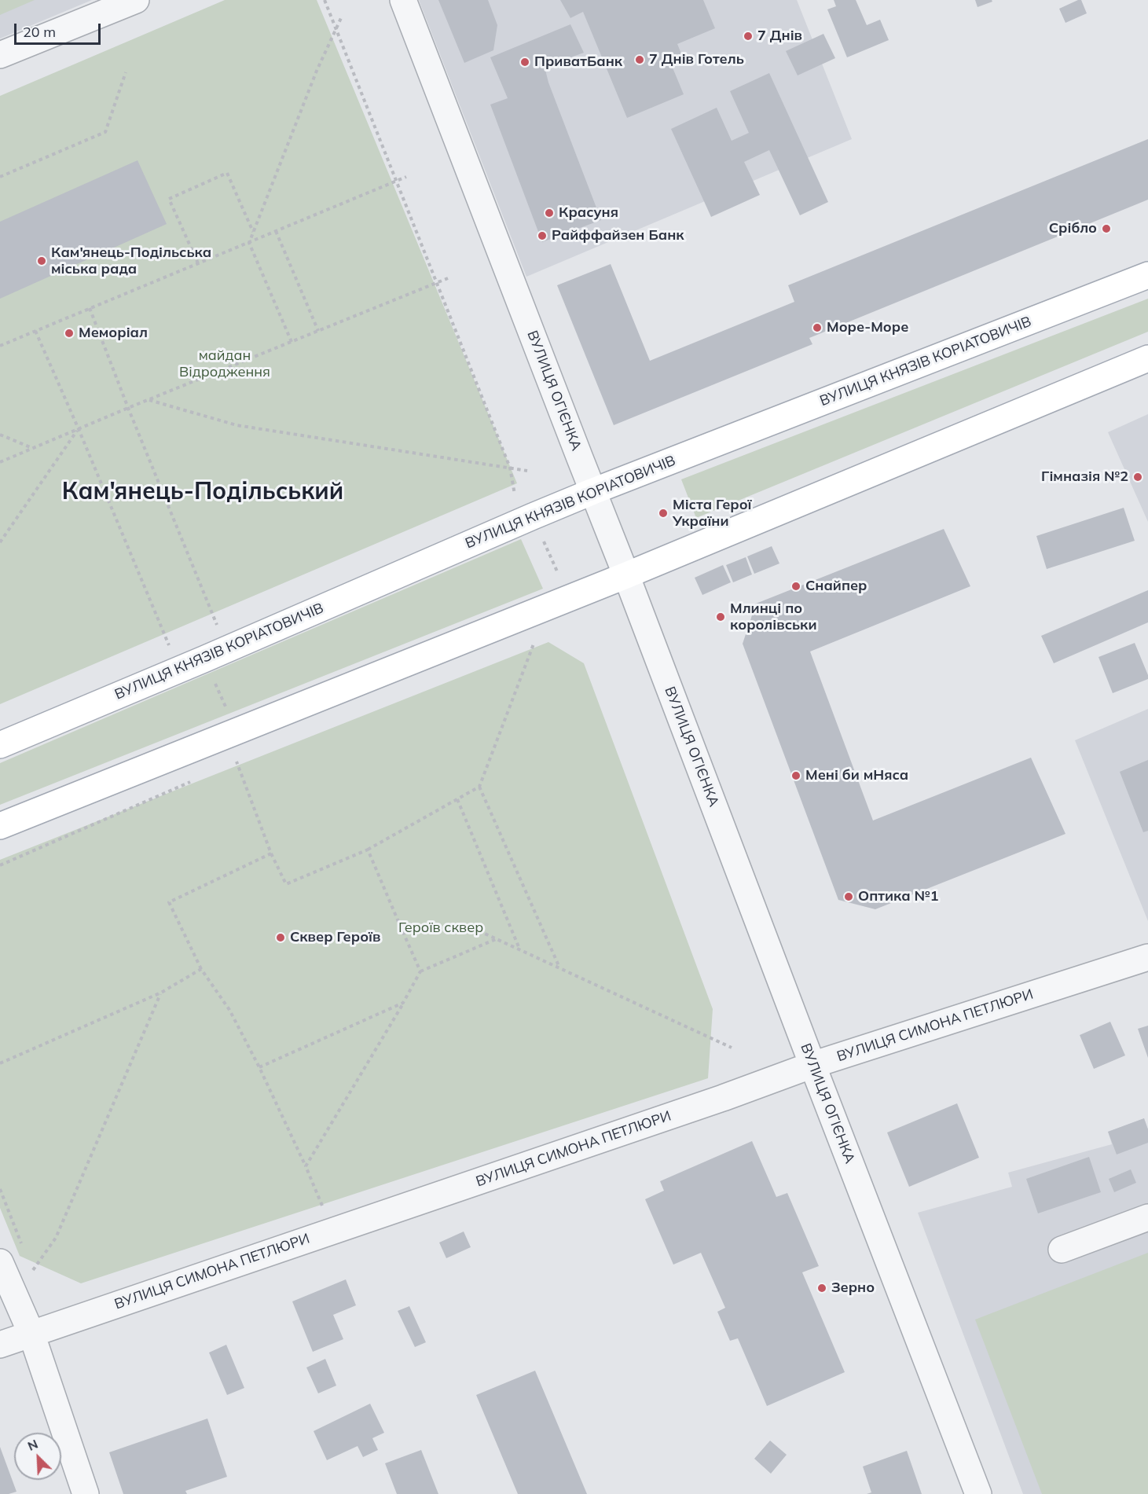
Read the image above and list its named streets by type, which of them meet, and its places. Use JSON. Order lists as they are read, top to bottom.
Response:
{
  "streets": {
    "main road": ["ВУЛИЦЯ КНЯЗІВ КОРІАТОВИЧІВ"],
    "street": ["ВУЛИЦЯ ОГІЄНКА", "ВУЛИЦЯ СИМОНА ПЕТЛЮРИ"]
  },
  "crossings": [
    ["ВУЛИЦЯ КНЯЗІВ КОРІАТОВИЧІВ", "ВУЛИЦЯ ОГІЄНКА"],
    ["ВУЛИЦЯ ОГІЄНКА", "ВУЛИЦЯ СИМОНА ПЕТЛЮРИ"]
  ],
  "districts": ["Кам'янець-Подільський"],
  "parks": ["майдан Відродження", "Героїв сквер"],
  "places": [
    "7 Днів",
    "7 Днів Готель",
    "ПриватБанк",
    "Красуня",
    "Срібло",
    "Райффайзен Банк",
    "Кам'янець-Подільська міська рада",
    "Море-Море",
    "Меморіал",
    "Гімназія №2",
    "Міста Герої України",
    "Снайпер",
    "Млинці по королівськи",
    "Мені би мНяса",
    "Оптика №1",
    "Сквер Героїв",
    "Зерно"
  ],
  "scale_bar": "20 m",
  "north": "top left"
}
